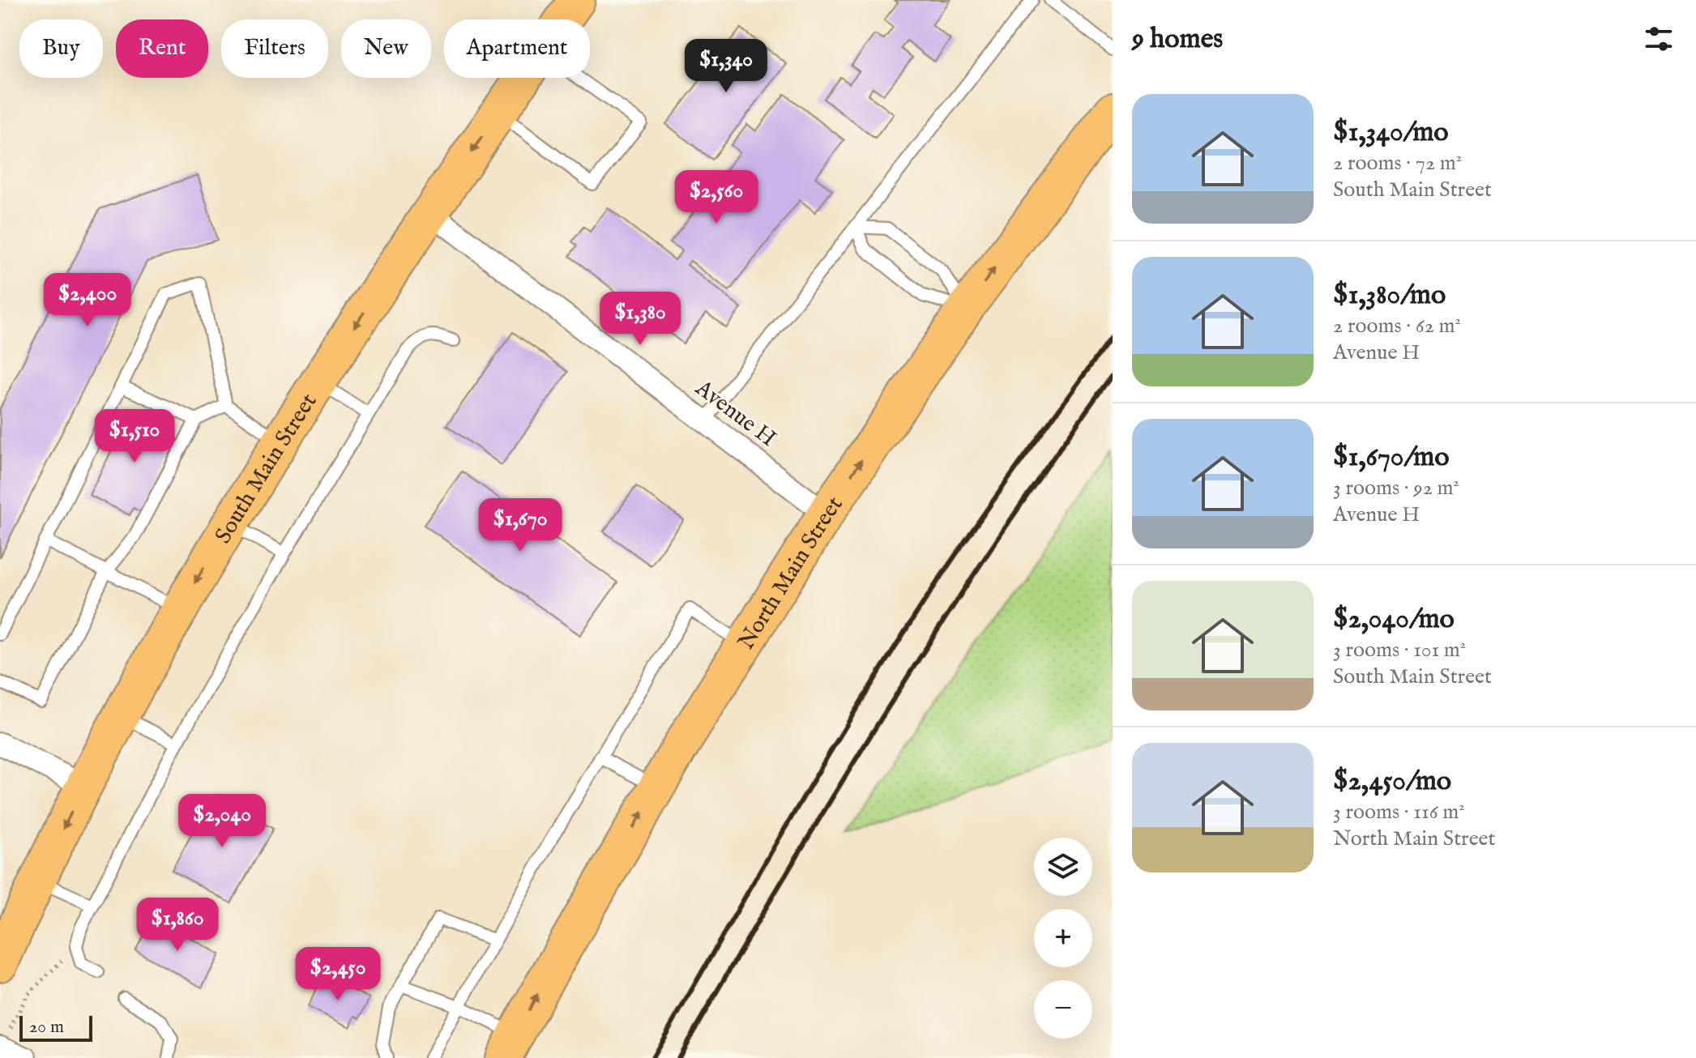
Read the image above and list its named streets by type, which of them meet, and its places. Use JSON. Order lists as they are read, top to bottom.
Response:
{
  "streets": {
    "highway": ["South Main Street", "North Main Street"],
    "street": ["Avenue H"]
  },
  "crossings": [
    ["Avenue H", "South Main Street"],
    ["Avenue H", "North Main Street"]
  ],
  "one_way": ["South Main Street", "North Main Street"],
  "scale_bar": "20 m",
  "page": {
    "heading": "9 homes",
    "chip": [
      "Buy",
      "Rent",
      "Filters",
      "New",
      "Apartment"
    ],
    "price": [
      "$1,340",
      "$2,560",
      "$2,400",
      "$1,380",
      "$1,510",
      "$1,670",
      "$2,040",
      "$1,860",
      "$2,450"
    ],
    "list": [
      {
        "name": "$1,340/mo",
        "note": "2 rooms · 72 m² · South Main Street"
      },
      {
        "name": "$1,380/mo",
        "note": "2 rooms · 62 m² · Avenue H"
      },
      {
        "name": "$1,670/mo",
        "note": "3 rooms · 92 m² · Avenue H"
      },
      {
        "name": "$2,040/mo",
        "note": "3 rooms · 101 m² · South Main Street"
      },
      {
        "name": "$2,450/mo",
        "note": "3 rooms · 116 m² · North Main Street"
      }
    ],
    "map_buttons": ["+", "−"],
    "scale": "20 m"
  }
}
